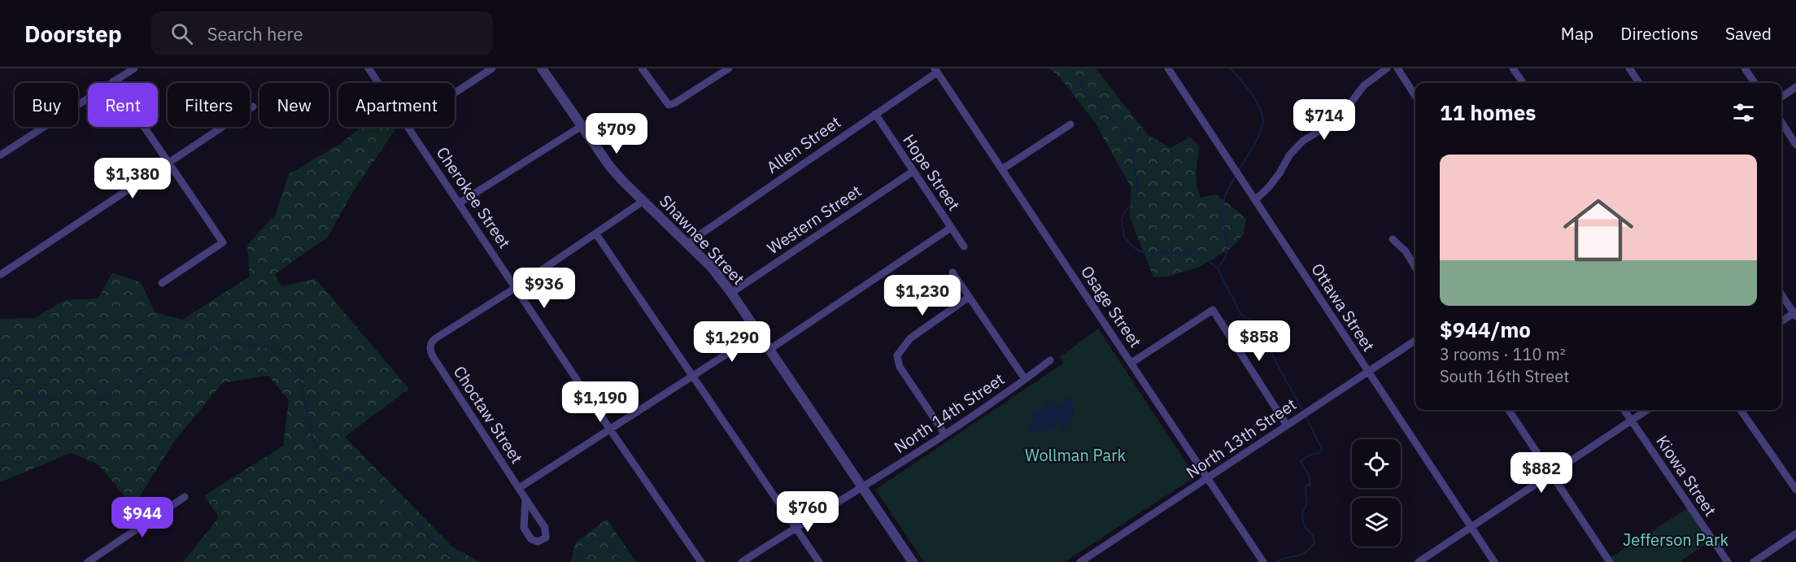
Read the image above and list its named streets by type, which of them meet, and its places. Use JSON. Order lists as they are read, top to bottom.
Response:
{
  "streets": {
    "street": [
      "Allen Street",
      "Hope Street",
      "Cherokee Street",
      "Western Street",
      "Shawnee Street",
      "Osage Street",
      "Ottawa Street",
      "North 14th Street",
      "Choctaw Street",
      "North 13th Street",
      "Kiowa Street"
    ]
  },
  "crossings": [
    ["Allen Street", "Hope Street"],
    ["Allen Street", "Shawnee Street"],
    ["Allen Street", "Osage Street"],
    ["Hope Street", "Western Street"],
    ["Cherokee Street", "Choctaw Street"],
    ["Western Street", "Shawnee Street"],
    ["Shawnee Street", "North 14th Street"],
    ["Osage Street", "North 13th Street"],
    ["Ottawa Street", "North 13th Street"]
  ],
  "parks": ["Wollman Park", "Jefferson Park"],
  "page": {
    "header": "Doorstep",
    "search": "Search here",
    "nav": ["Map", "Directions", "Saved"],
    "chip": [
      "Buy",
      "Rent",
      "Filters",
      "New",
      "Apartment"
    ],
    "heading": "11 homes",
    "price": [
      "$714",
      "$709",
      "$1,380",
      "$936",
      "$1,230",
      "$858",
      "$1,290",
      "$1,190",
      "$882",
      "$760",
      "$944"
    ],
    "list": [
      {
        "name": "$944/mo",
        "note": "3 rooms · 110 m² · South 16th Street"
      }
    ]
  }
}
